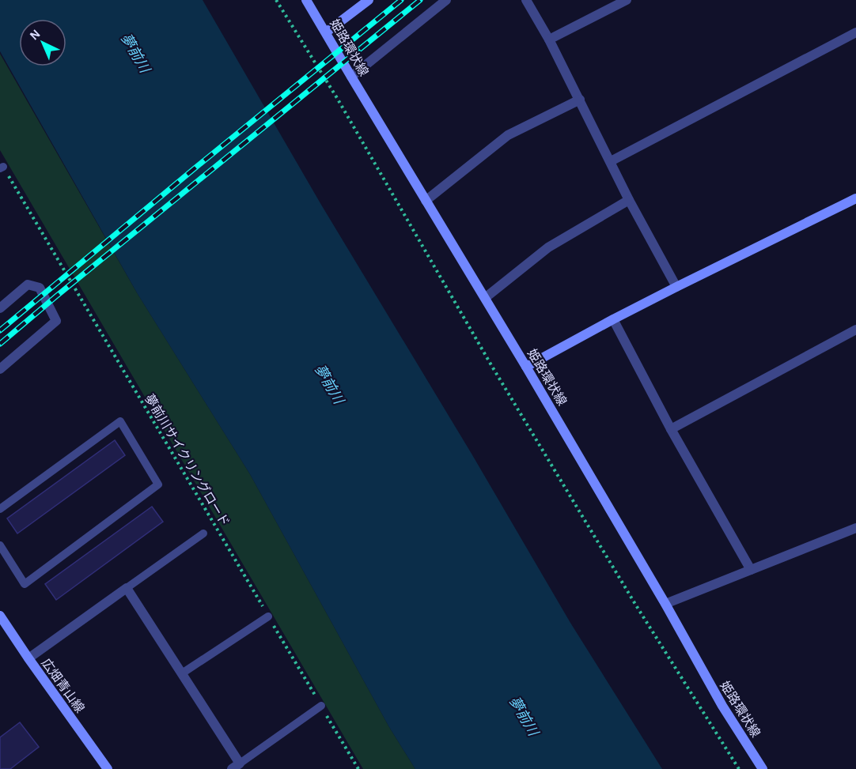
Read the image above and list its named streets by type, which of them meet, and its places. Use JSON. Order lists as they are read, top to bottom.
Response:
{
  "streets": {
    "main road": ["姫路環状線", "広畑青山線"],
    "path": ["夢前川サイクリングロード"]
  },
  "water": ["夢前川"],
  "north": "top left"
}
